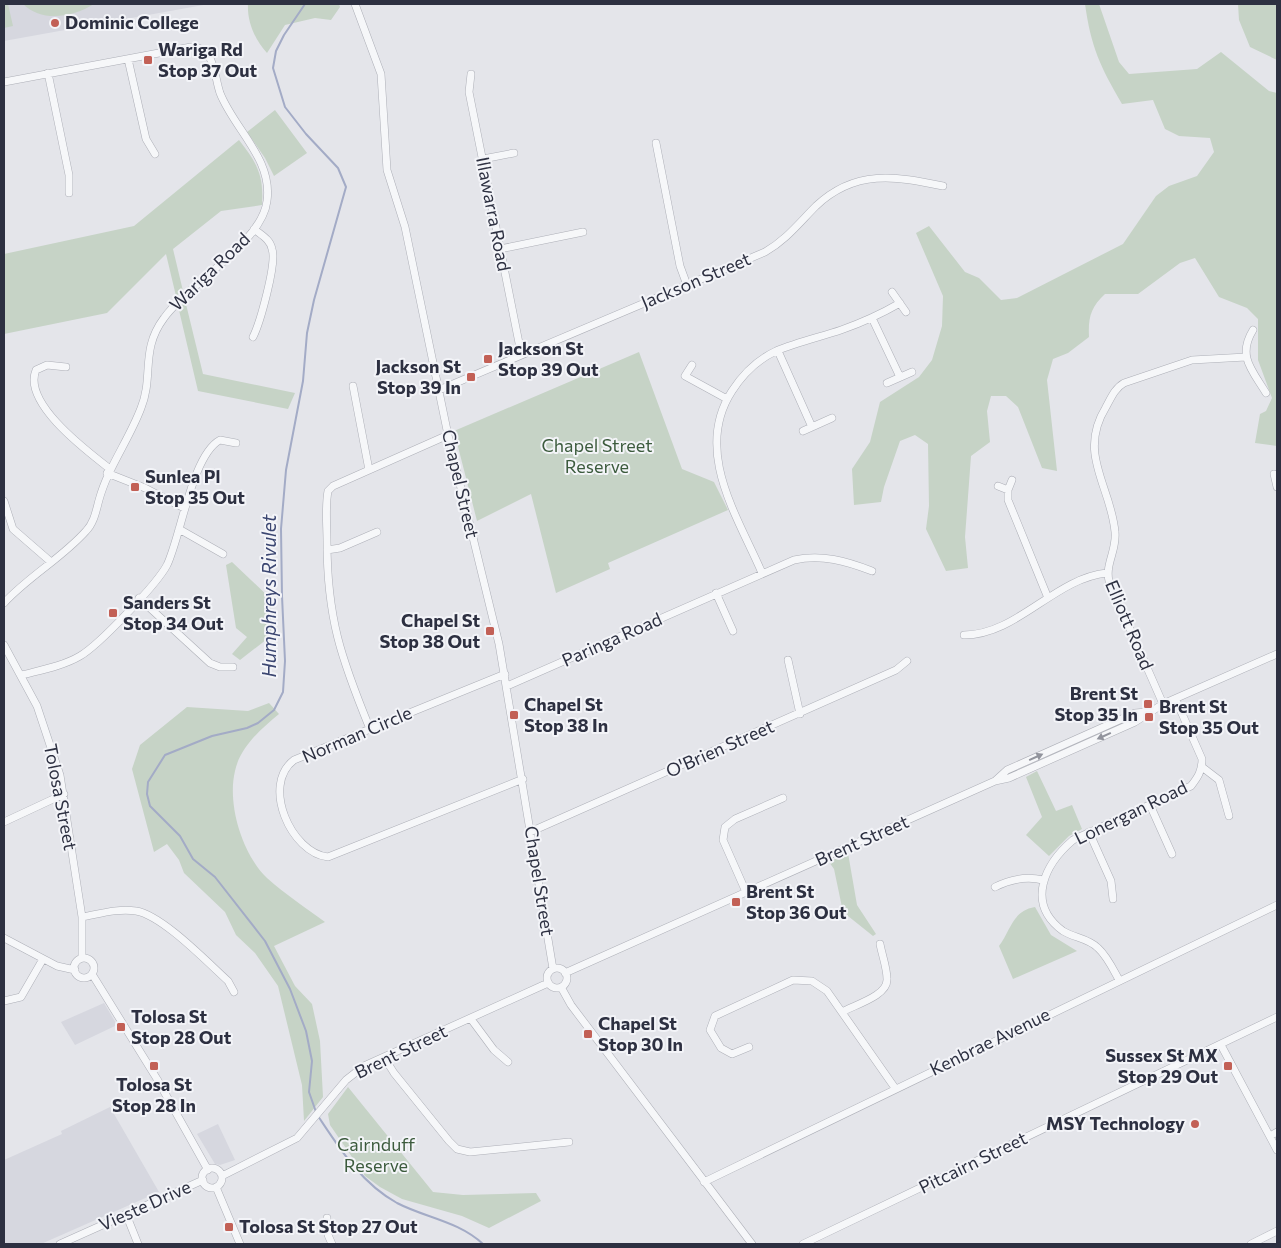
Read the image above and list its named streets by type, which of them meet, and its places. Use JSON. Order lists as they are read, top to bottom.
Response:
{
  "streets": {
    "street": [
      "Illawarra Road",
      "Wariga Road",
      "Jackson Street",
      "Chapel Street",
      "Elliott Road",
      "Paringa Road",
      "Norman Circle",
      "O'Brien Street",
      "Tolosa Street",
      "Lonergan Road",
      "Brent Street",
      "Kenbrae Avenue",
      "Pitcairn Street",
      "Vieste Drive"
    ]
  },
  "crossings": [
    ["Illawarra Road", "Jackson Street"],
    ["Jackson Street", "Chapel Street"],
    ["Chapel Street", "Paringa Road"],
    ["Chapel Street", "Norman Circle"],
    ["Chapel Street", "O'Brien Street"],
    ["Chapel Street", "Brent Street"],
    ["Elliott Road", "Brent Street"],
    ["Lonergan Road", "Brent Street"],
    ["Lonergan Road", "Kenbrae Avenue"],
    ["Brent Street", "Vieste Drive"]
  ],
  "water": ["Humphreys Rivulet"],
  "parks": ["Chapel Street Reserve", "Cairnduff Reserve"],
  "places": {
    "other": ["Dominic College", "MSY Technology"],
    "transit": [
      "Wariga Rd Stop 37 Out",
      "Jackson St Stop 39 Out",
      "Jackson St Stop 39 In",
      "Sunlea Pl Stop 35 Out",
      "Sanders St Stop 34 Out",
      "Chapel St Stop 38 Out",
      "Brent St Stop 35 In",
      "Chapel St Stop 38 In",
      "Brent St Stop 35 Out",
      "Brent St Stop 36 Out",
      "Tolosa St Stop 28 Out",
      "Chapel St Stop 30 In",
      "Tolosa St Stop 28 In",
      "Sussex St MX Stop 29 Out",
      "Tolosa St Stop 27 Out"
    ]
  }
}
